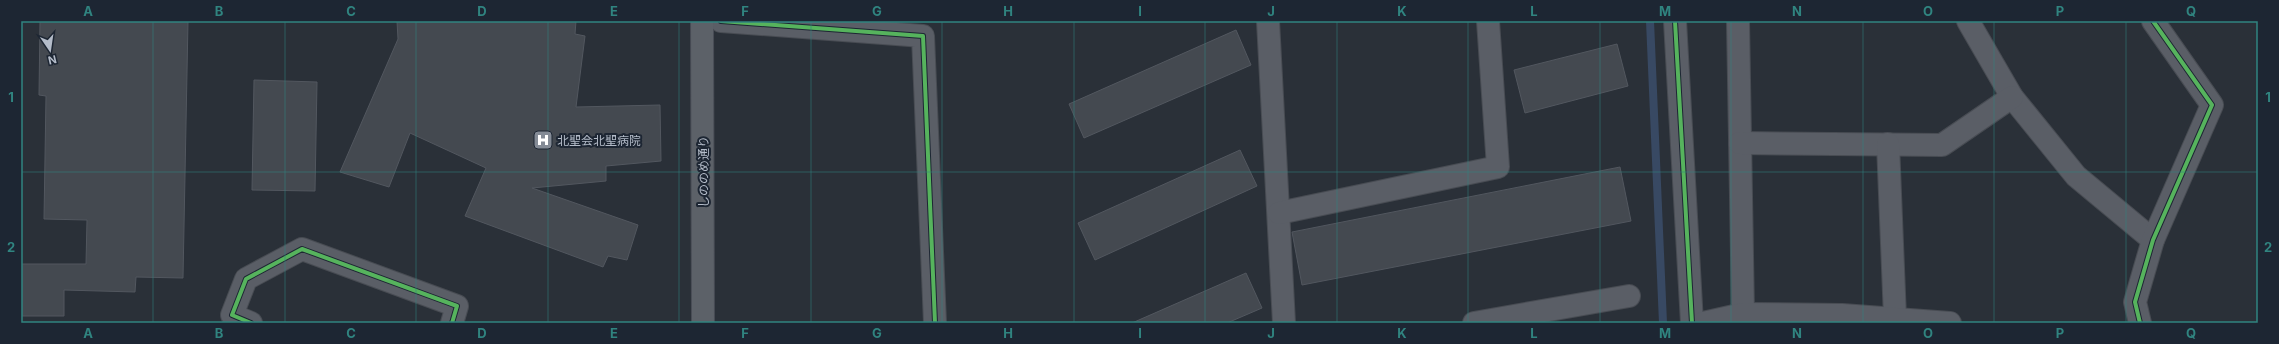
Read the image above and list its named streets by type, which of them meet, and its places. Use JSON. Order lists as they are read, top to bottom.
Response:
{
  "streets": {
    "main road": ["しののめ通り"]
  },
  "places": {
    "hospital": ["北聖会北聖病院"]
  },
  "north": "bottom",
  "grid": {
    "columns": [
      "A",
      "B",
      "C",
      "D",
      "E",
      "F",
      "G",
      "H",
      "I",
      "J",
      "K",
      "L",
      "M",
      "N",
      "O",
      "P",
      "Q"
    ],
    "rows": ["1", "2"]
  }
}
